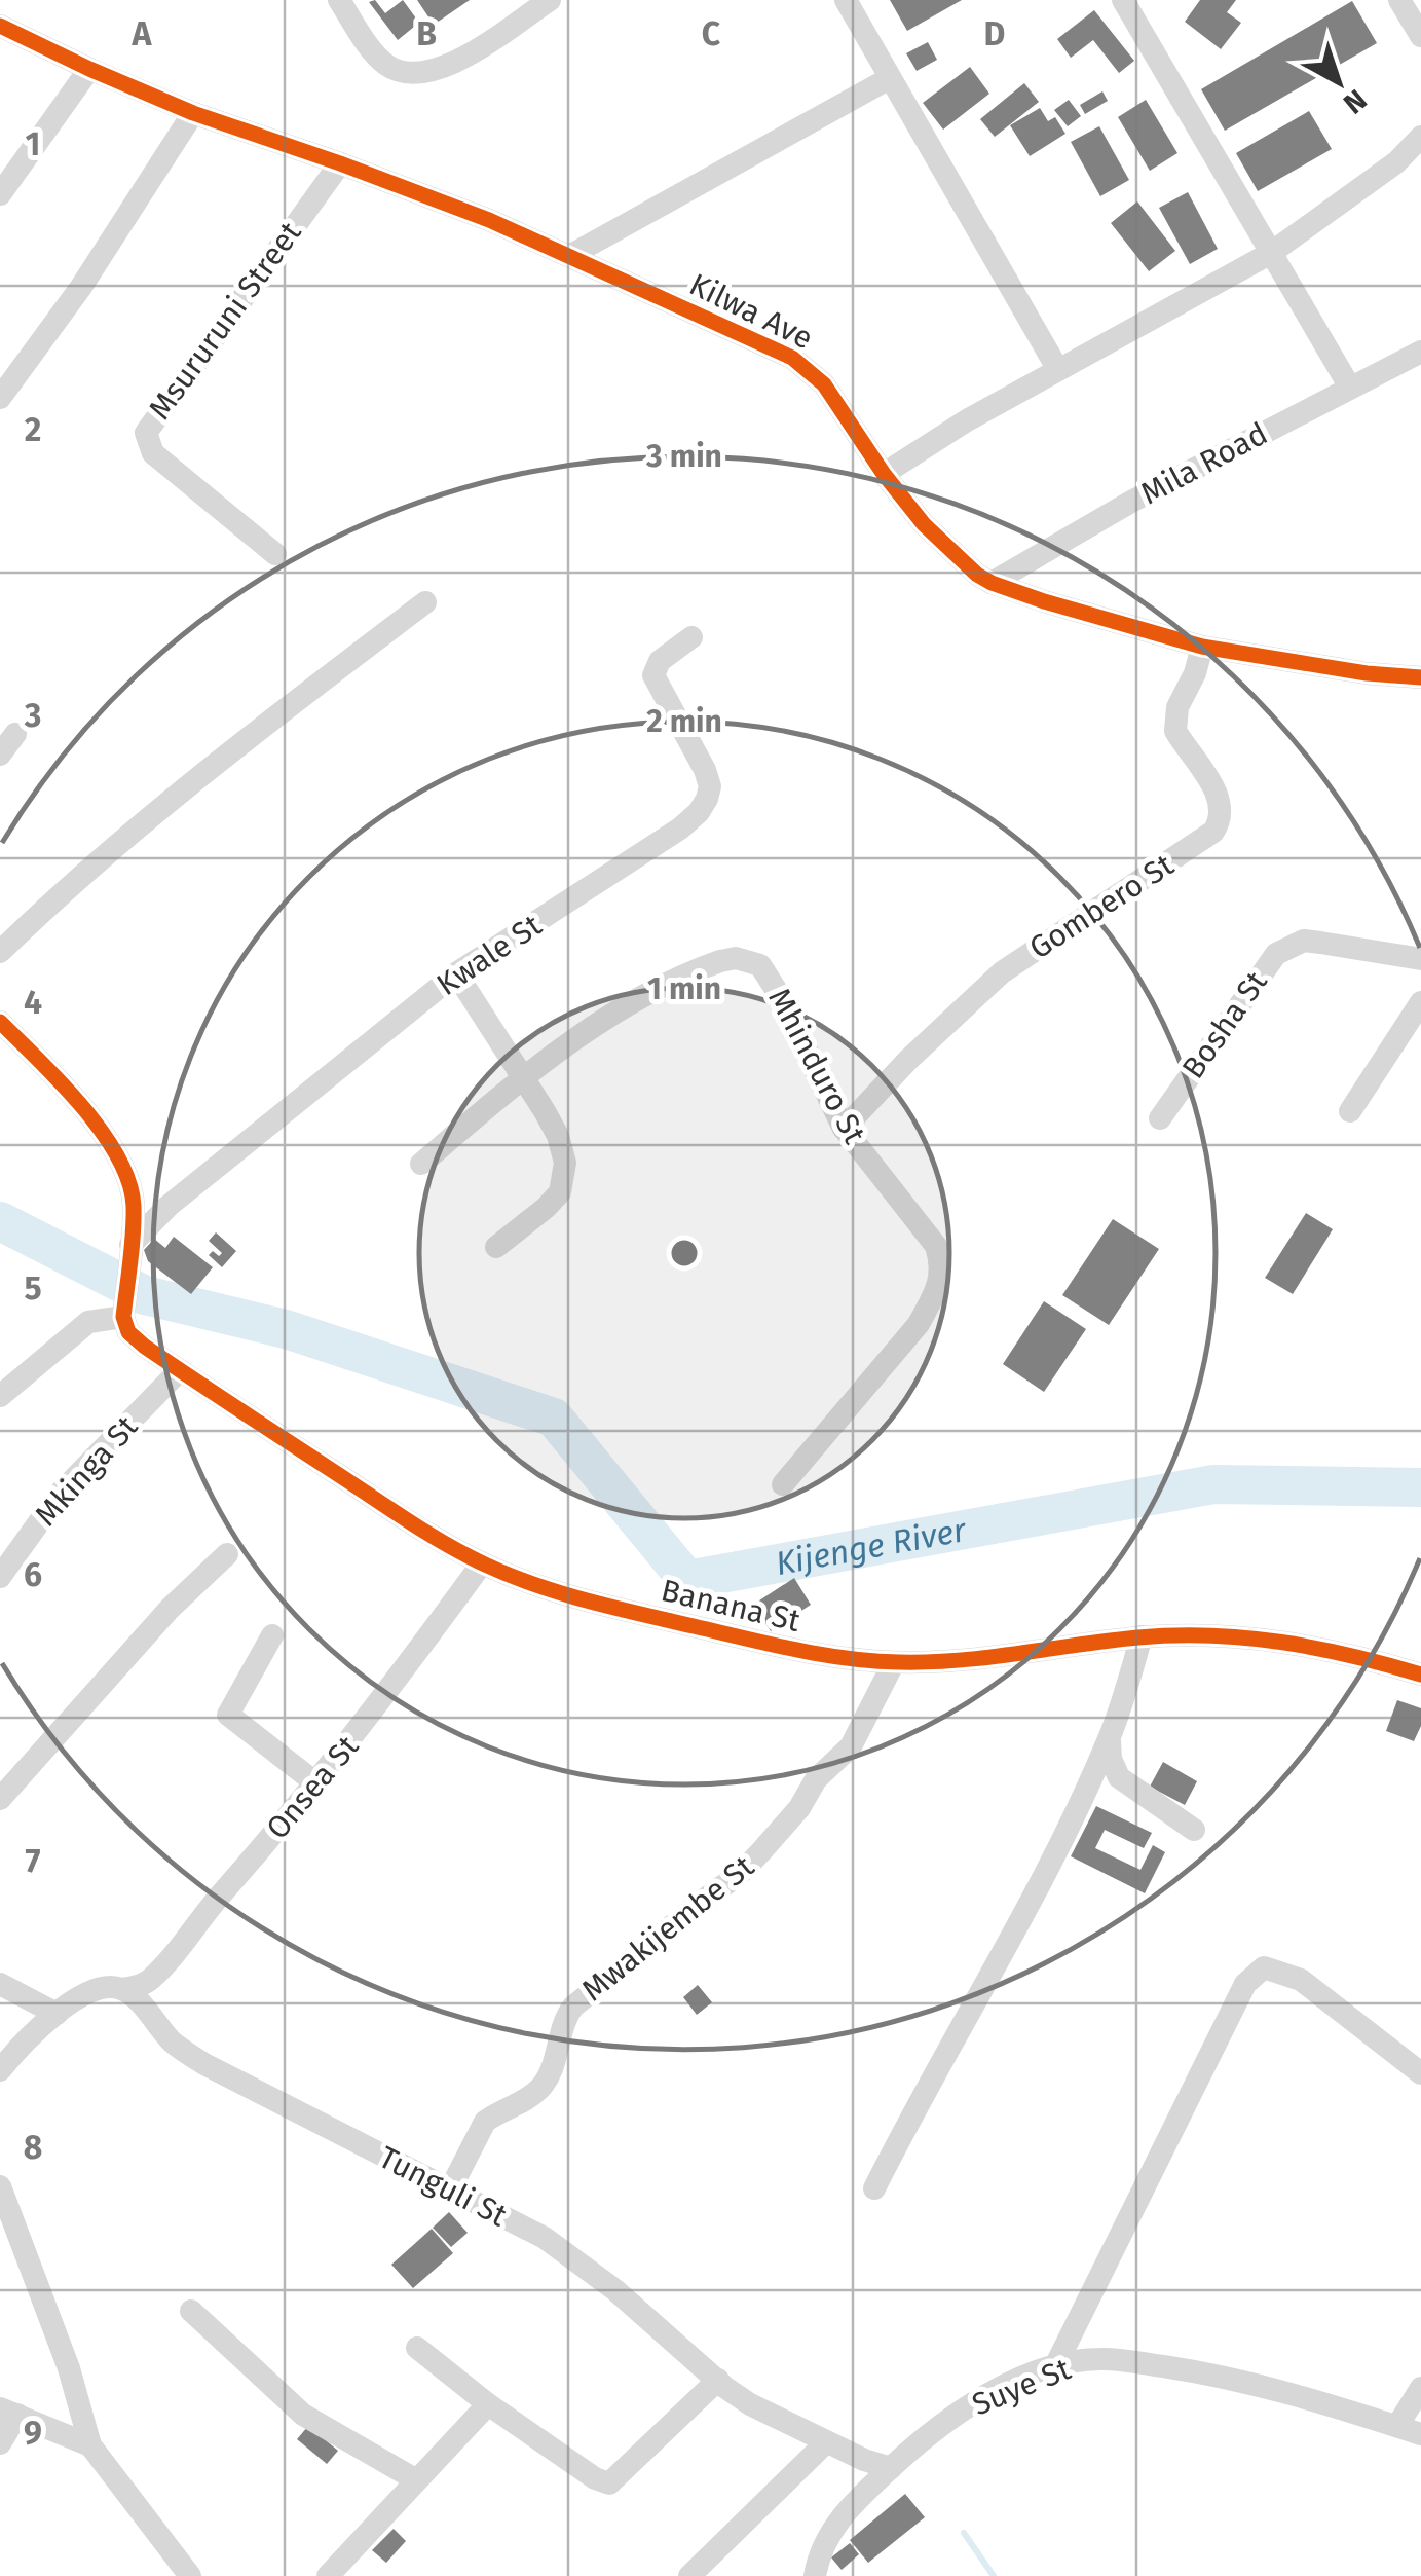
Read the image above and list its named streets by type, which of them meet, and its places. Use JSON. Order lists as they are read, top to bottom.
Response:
{
  "streets": {
    "street": [
      "Kilwa Ave",
      "Msururuni Street",
      "Mila Road",
      "Gombero St",
      "Kwale St",
      "Bosha St",
      "Mhinduro St",
      "Mkinga St",
      "Banana St",
      "Onsea St",
      "Mwakijembe St",
      "Tunguli St",
      "Suye St"
    ]
  },
  "crossings": [
    ["Kilwa Ave", "Msururuni Street"],
    ["Kilwa Ave", "Mila Road"],
    ["Kilwa Ave", "Gombero St"],
    ["Gombero St", "Mhinduro St"],
    ["Mkinga St", "Banana St"],
    ["Banana St", "Onsea St"],
    ["Banana St", "Mwakijembe St"],
    ["Onsea St", "Tunguli St"],
    ["Mwakijembe St", "Tunguli St"],
    ["Tunguli St", "Suye St"]
  ],
  "water": ["Kijenge River"],
  "north": "bottom right",
  "grid": {
    "columns": [
      "A",
      "B",
      "C",
      "D"
    ],
    "rows": [
      "1",
      "2",
      "3",
      "4",
      "5",
      "6",
      "7",
      "8",
      "9"
    ]
  },
  "rings": ["3 min", "2 min", "1 min"]
}
